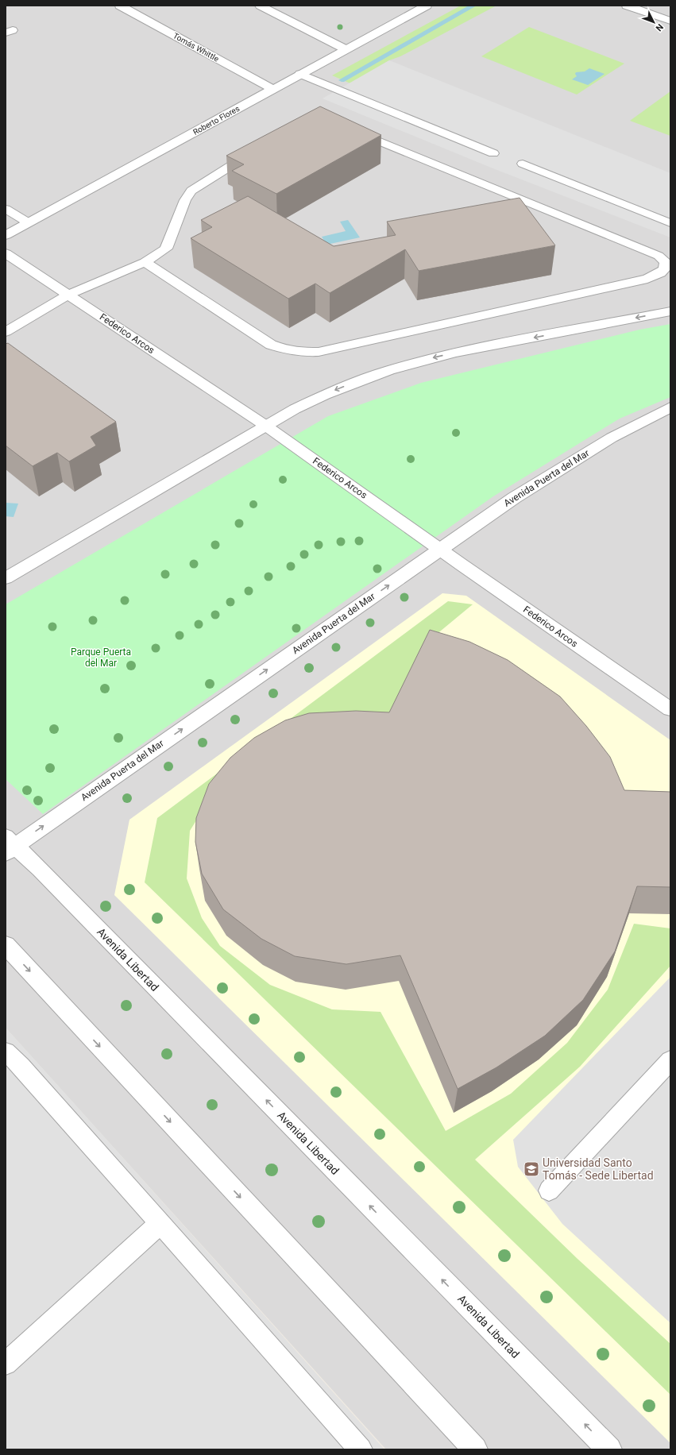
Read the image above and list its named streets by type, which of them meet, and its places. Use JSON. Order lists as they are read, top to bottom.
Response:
{
  "streets": {
    "street": [
      "Tomás Whittle",
      "Roberto Flores",
      "Federico Arcos",
      "Avenida Puerta del Mar",
      "Avenida Libertad"
    ]
  },
  "crossings": [
    ["Tomás Whittle", "Roberto Flores"],
    ["Federico Arcos", "Avenida Puerta del Mar"],
    ["Avenida Puerta del Mar", "Avenida Libertad"]
  ],
  "one_way": ["Avenida Puerta del Mar"],
  "parks": ["Parque Puerta del Mar"],
  "places": {
    "school or university": ["Universidad Santo Tomás - Sede Libertad"]
  },
  "north": "bottom right"
}
